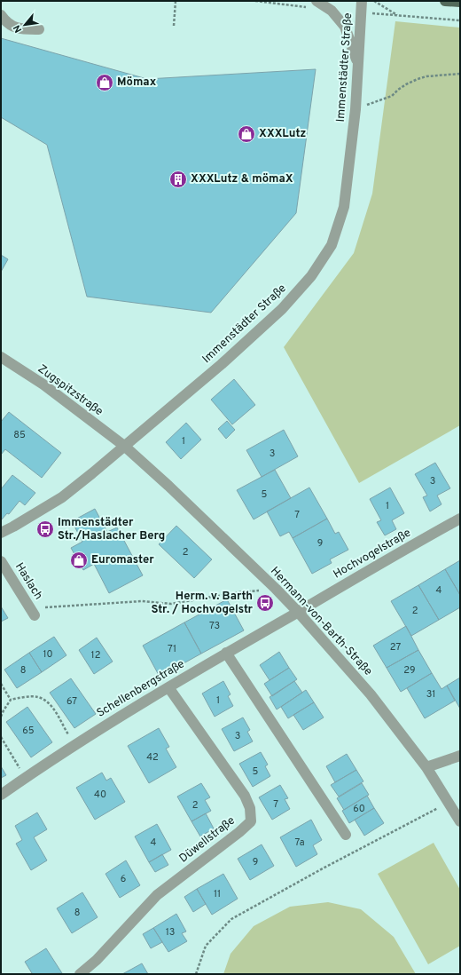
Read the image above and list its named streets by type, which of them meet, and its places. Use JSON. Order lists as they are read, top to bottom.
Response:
{
  "streets": {
    "street": [
      "Immenstädter Straße",
      "Zugspitzstraße",
      "Hochvogelstraße",
      "Haslach",
      "Hermann-von-Barth-Straße",
      "Schellenbergstraße",
      "Düwellstraße"
    ]
  },
  "crossings": [
    ["Immenstädter Straße", "Zugspitzstraße"],
    ["Immenstädter Straße", "Hermann-von-Barth-Straße"],
    ["Zugspitzstraße", "Hermann-von-Barth-Straße"],
    ["Hochvogelstraße", "Hermann-von-Barth-Straße"],
    ["Hochvogelstraße", "Schellenbergstraße"],
    ["Hermann-von-Barth-Straße", "Schellenbergstraße"],
    ["Schellenbergstraße", "Düwellstraße"]
  ],
  "places": {
    "shop": ["Mömax", "XXXLutz", "Euromaster"],
    "building": ["XXXLutz & mömaX"],
    "bus stop": ["Immenstädter Str./Haslacher Berg", "Herm. v. Barth Str. / Hochvogelstr"]
  },
  "house_numbers": [
    "85",
    "1",
    "3",
    "3",
    "5",
    "1",
    "7",
    "9",
    "2",
    "4",
    "2",
    "73",
    "27",
    "71",
    "10",
    "12",
    "8",
    "29",
    "31",
    "1",
    "67",
    "65",
    "3",
    "42",
    "5",
    "40",
    "7",
    "2",
    "60",
    "4",
    "7a",
    "9",
    "6",
    "11",
    "8",
    "13"
  ],
  "north": "bottom left"
}
